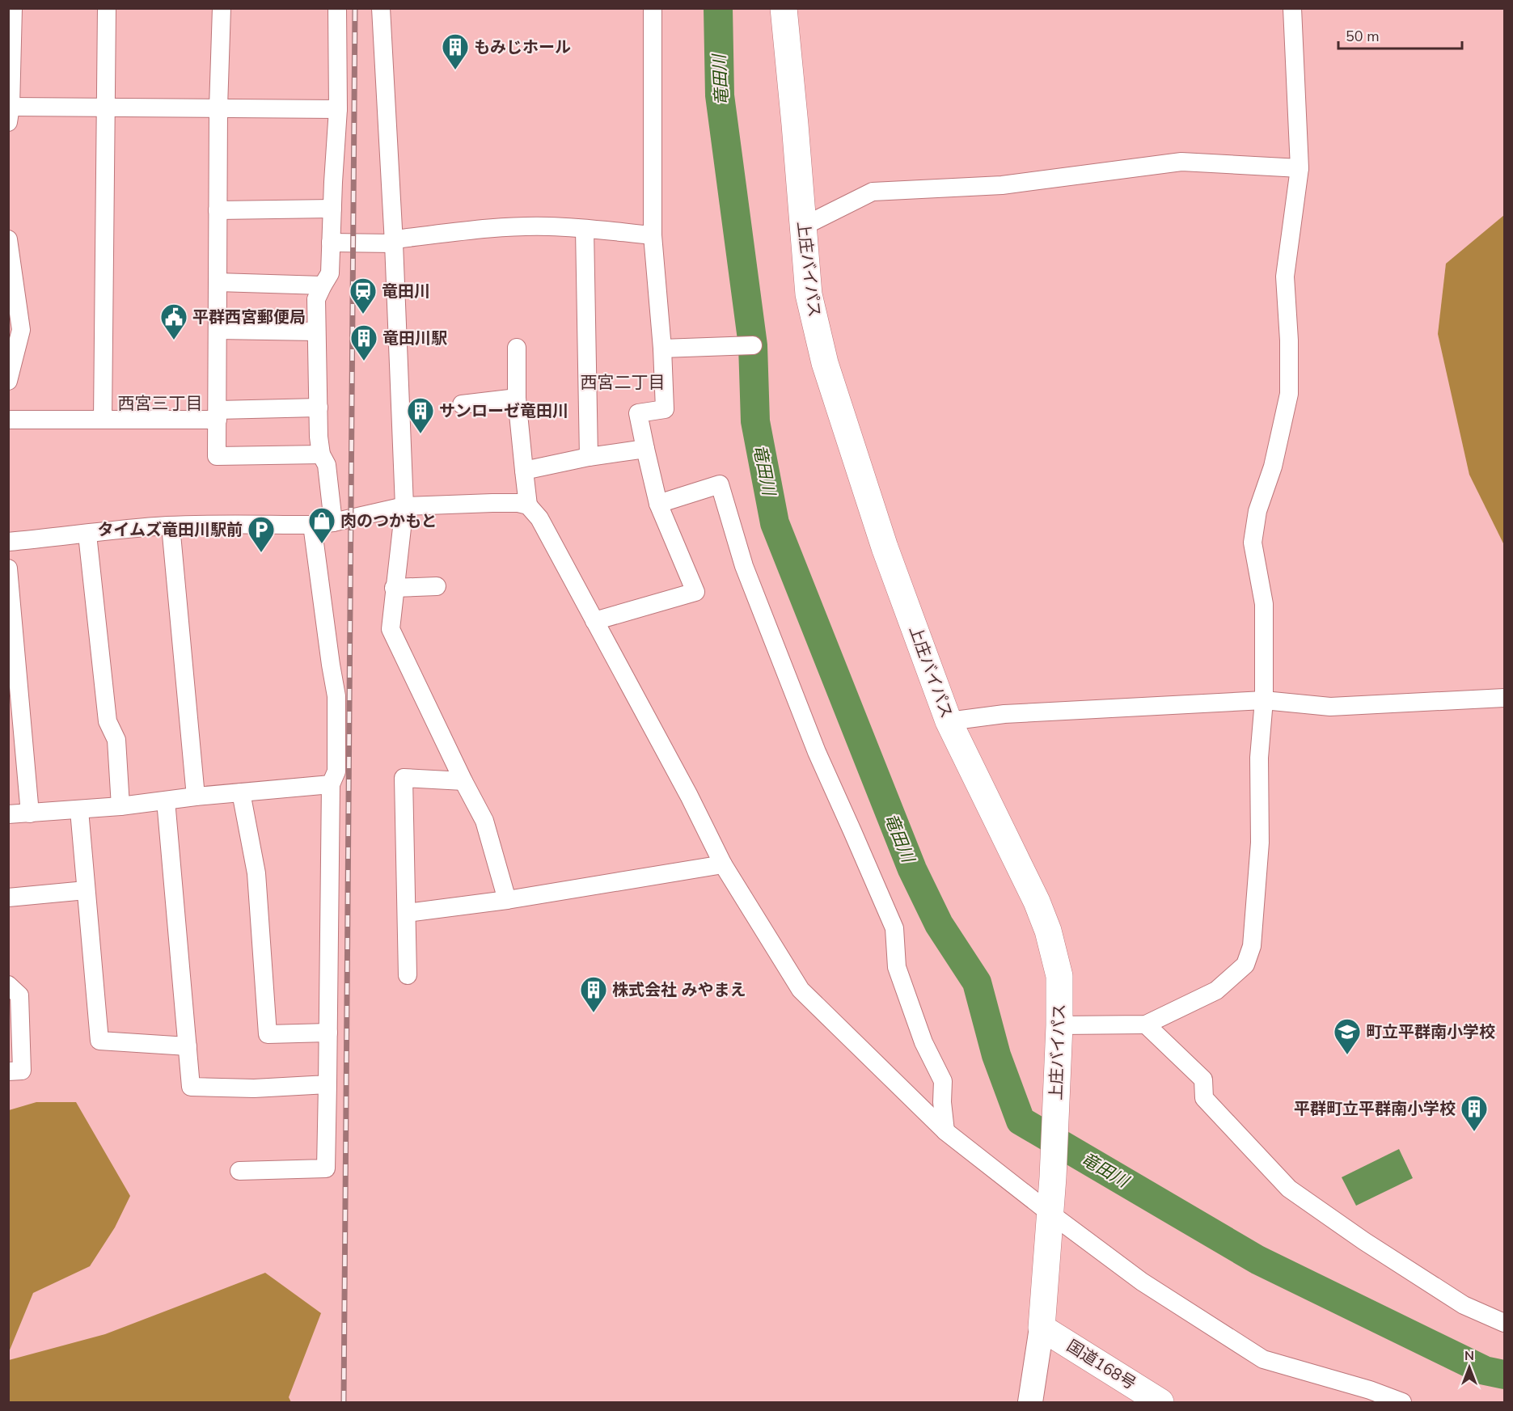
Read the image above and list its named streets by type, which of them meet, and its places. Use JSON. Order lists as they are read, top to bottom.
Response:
{
  "streets": {
    "highway": ["上庄バイパス", "国道168号"]
  },
  "crossings": [
    ["上庄バイパス", "国道168号"]
  ],
  "districts": ["西宮二丁目", "西宮三丁目"],
  "water": ["竜田川"],
  "places": {
    "building": [
      "もみじホール",
      "竜田川駅",
      "サンローゼ竜田川",
      "株式会社 みやまえ",
      "平群町立平群南小学校"
    ],
    "station": ["竜田川"],
    "public building": ["平群西宮郵便局"],
    "shop": ["肉のつかもと"],
    "parking": ["タイムズ竜田川駅前"],
    "school or university": ["町立平群南小学校"]
  },
  "scale_bar": "50 m",
  "north": "top"
}
